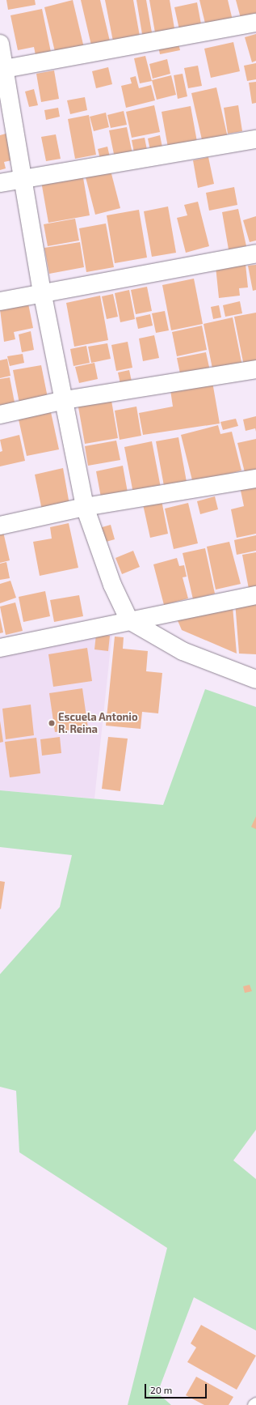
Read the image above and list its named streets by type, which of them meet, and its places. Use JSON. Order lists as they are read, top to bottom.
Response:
{
  "places": ["Escuela Antonio R. Reina"],
  "scale_bar": "20 m"
}
